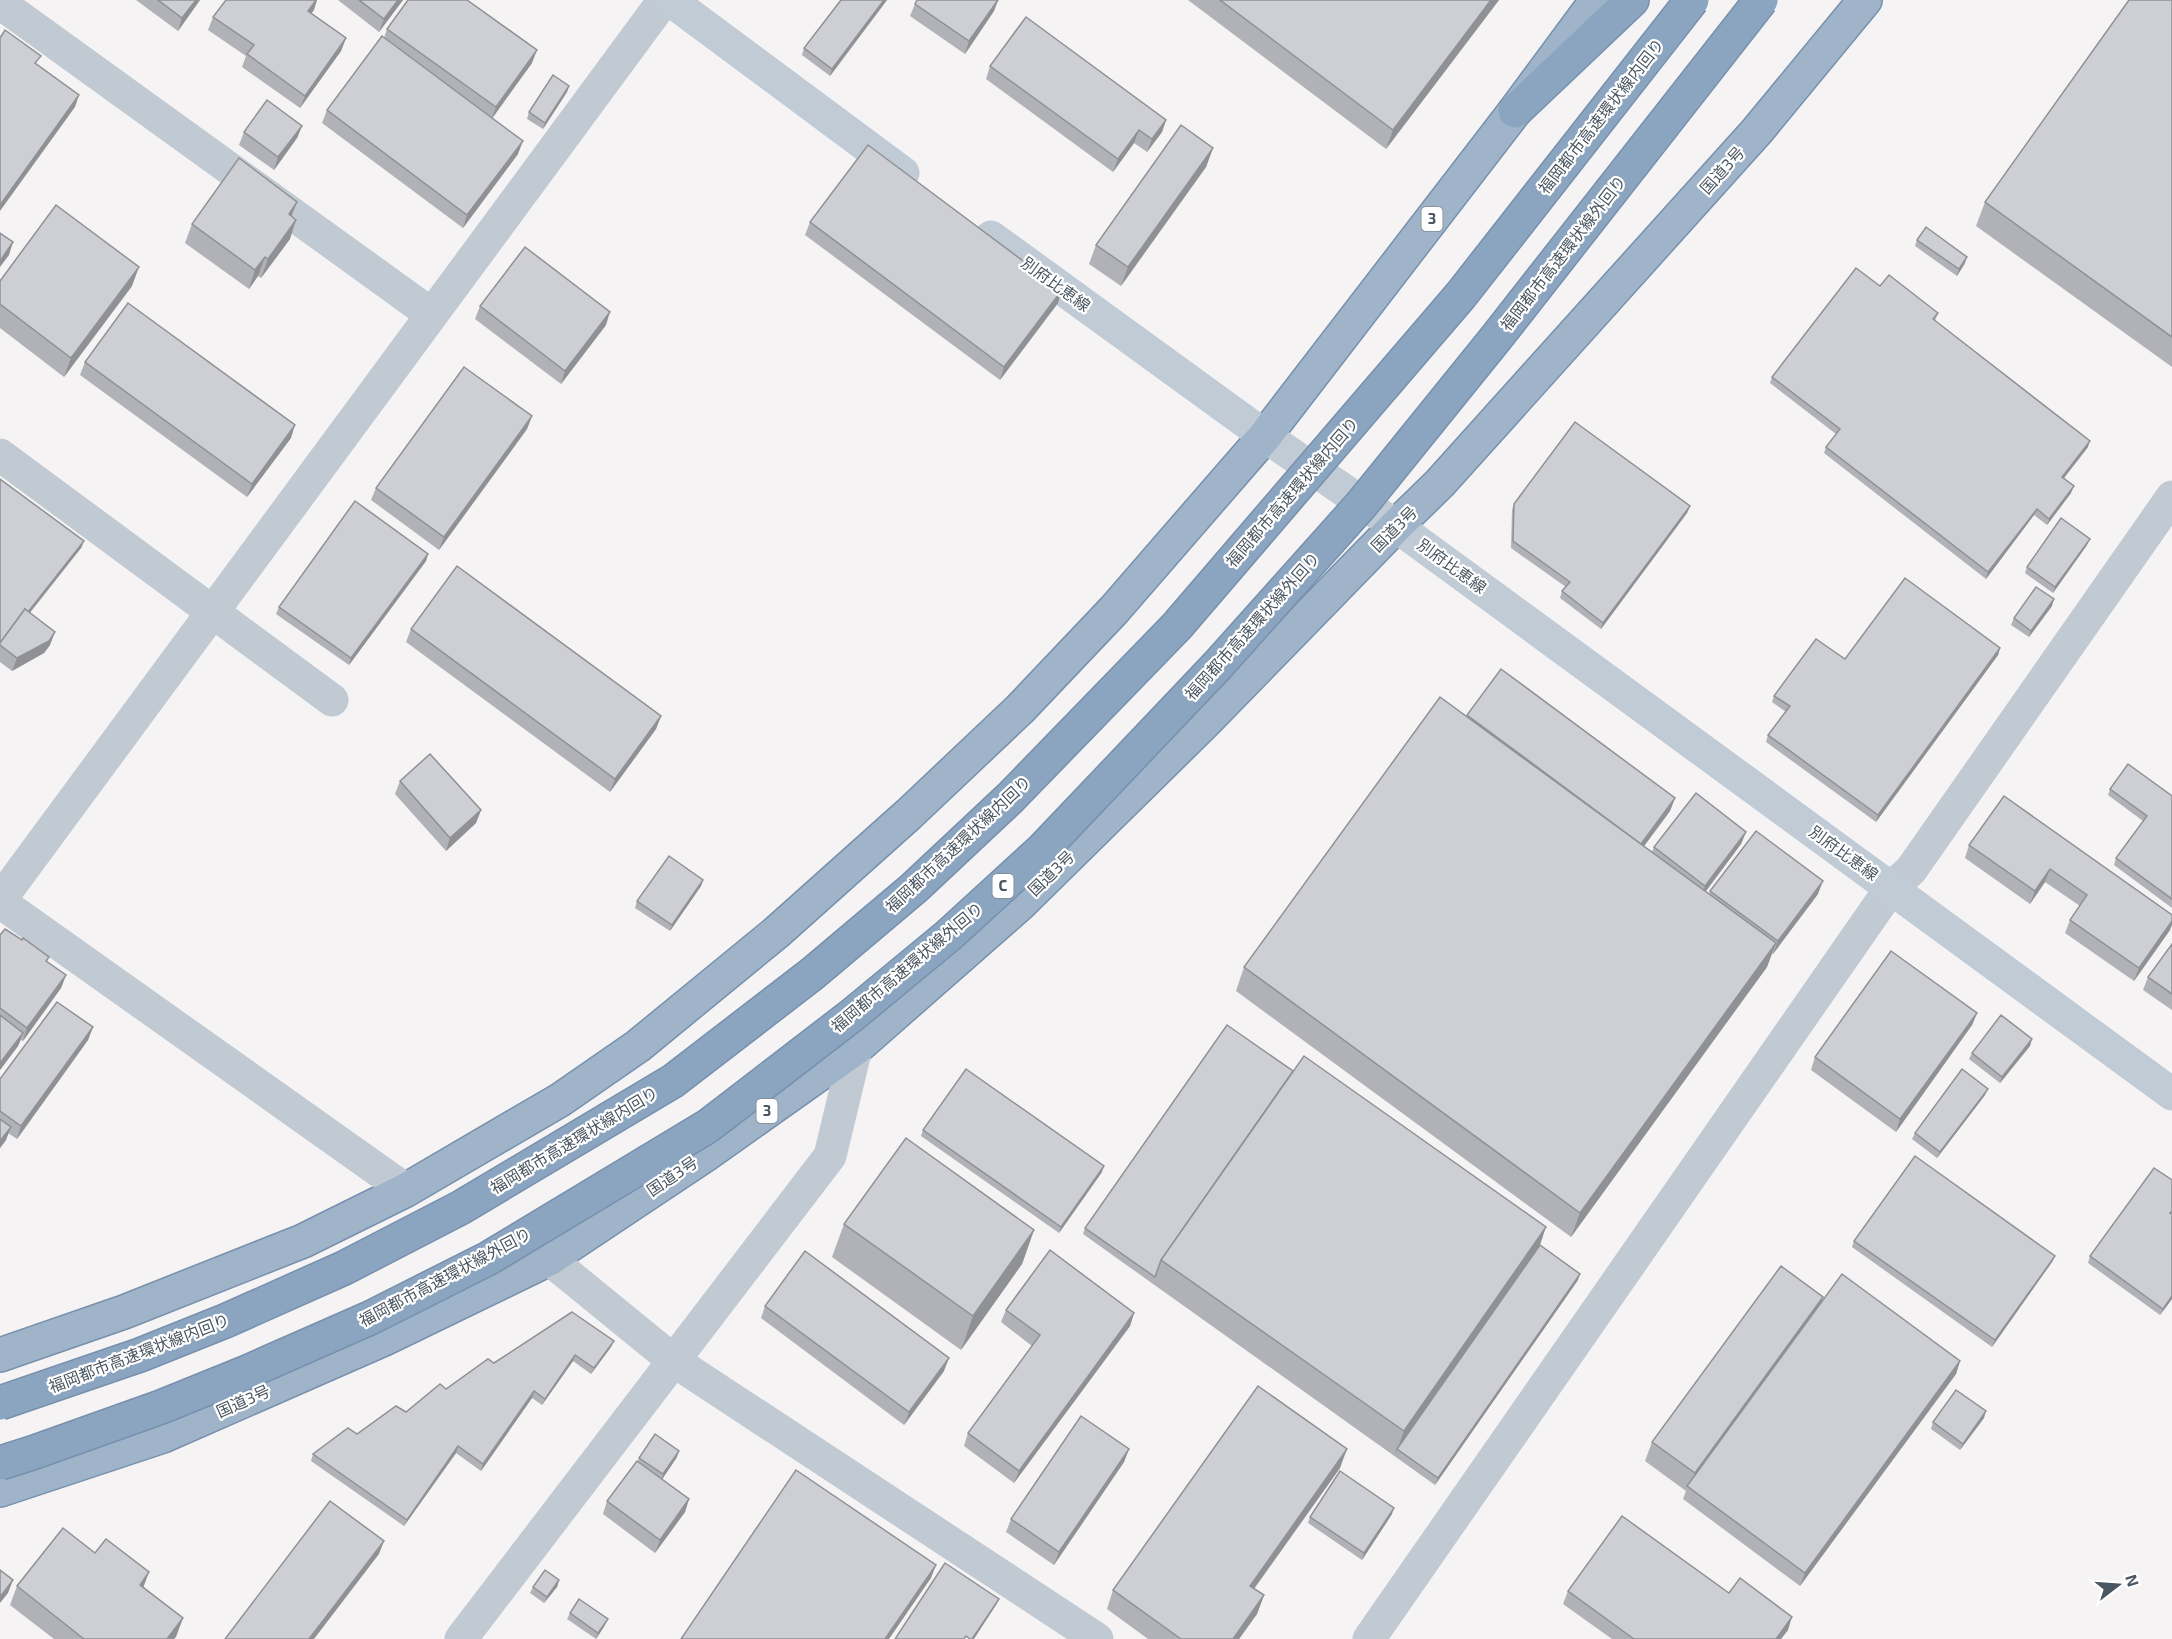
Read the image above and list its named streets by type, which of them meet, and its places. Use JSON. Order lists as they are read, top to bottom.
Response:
{
  "streets": {
    "highway": [
      "福岡都市高速環状線内回り",
      "国道3号",
      "3",
      "福岡都市高速環状線外回り",
      "C"
    ],
    "main road": ["別府比恵線"]
  },
  "crossings": [
    ["国道3号", "別府比恵線"],
    ["3", "別府比恵線"]
  ],
  "north": "right"
}
